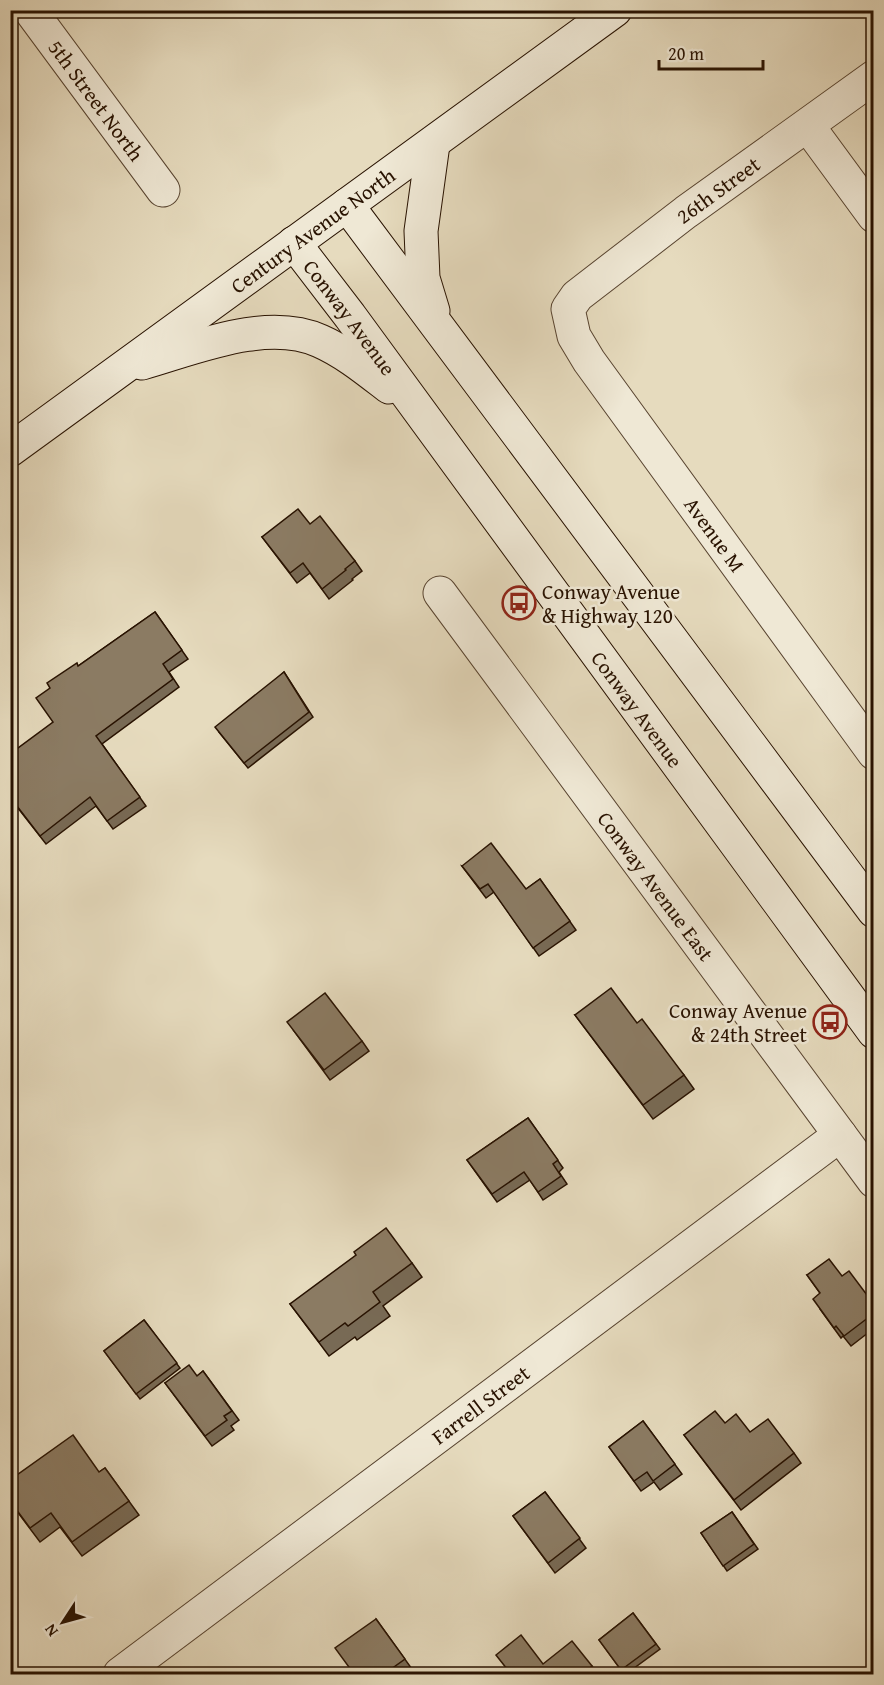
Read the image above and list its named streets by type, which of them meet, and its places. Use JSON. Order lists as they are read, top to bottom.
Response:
{
  "streets": {
    "street": [
      "5th Street North",
      "26th Street",
      "Century Avenue North",
      "Conway Avenue",
      "Avenue M",
      "Conway Avenue East",
      "Farrell Street"
    ]
  },
  "crossings": [
    ["26th Street", "Avenue M"],
    ["Century Avenue North", "Conway Avenue"],
    ["Conway Avenue East", "Farrell Street"]
  ],
  "places": {
    "bus stop": ["Conway Avenue & Highway 120", "Conway Avenue & 24th Street"]
  },
  "scale_bar": "20 m",
  "north": "bottom left"
}
